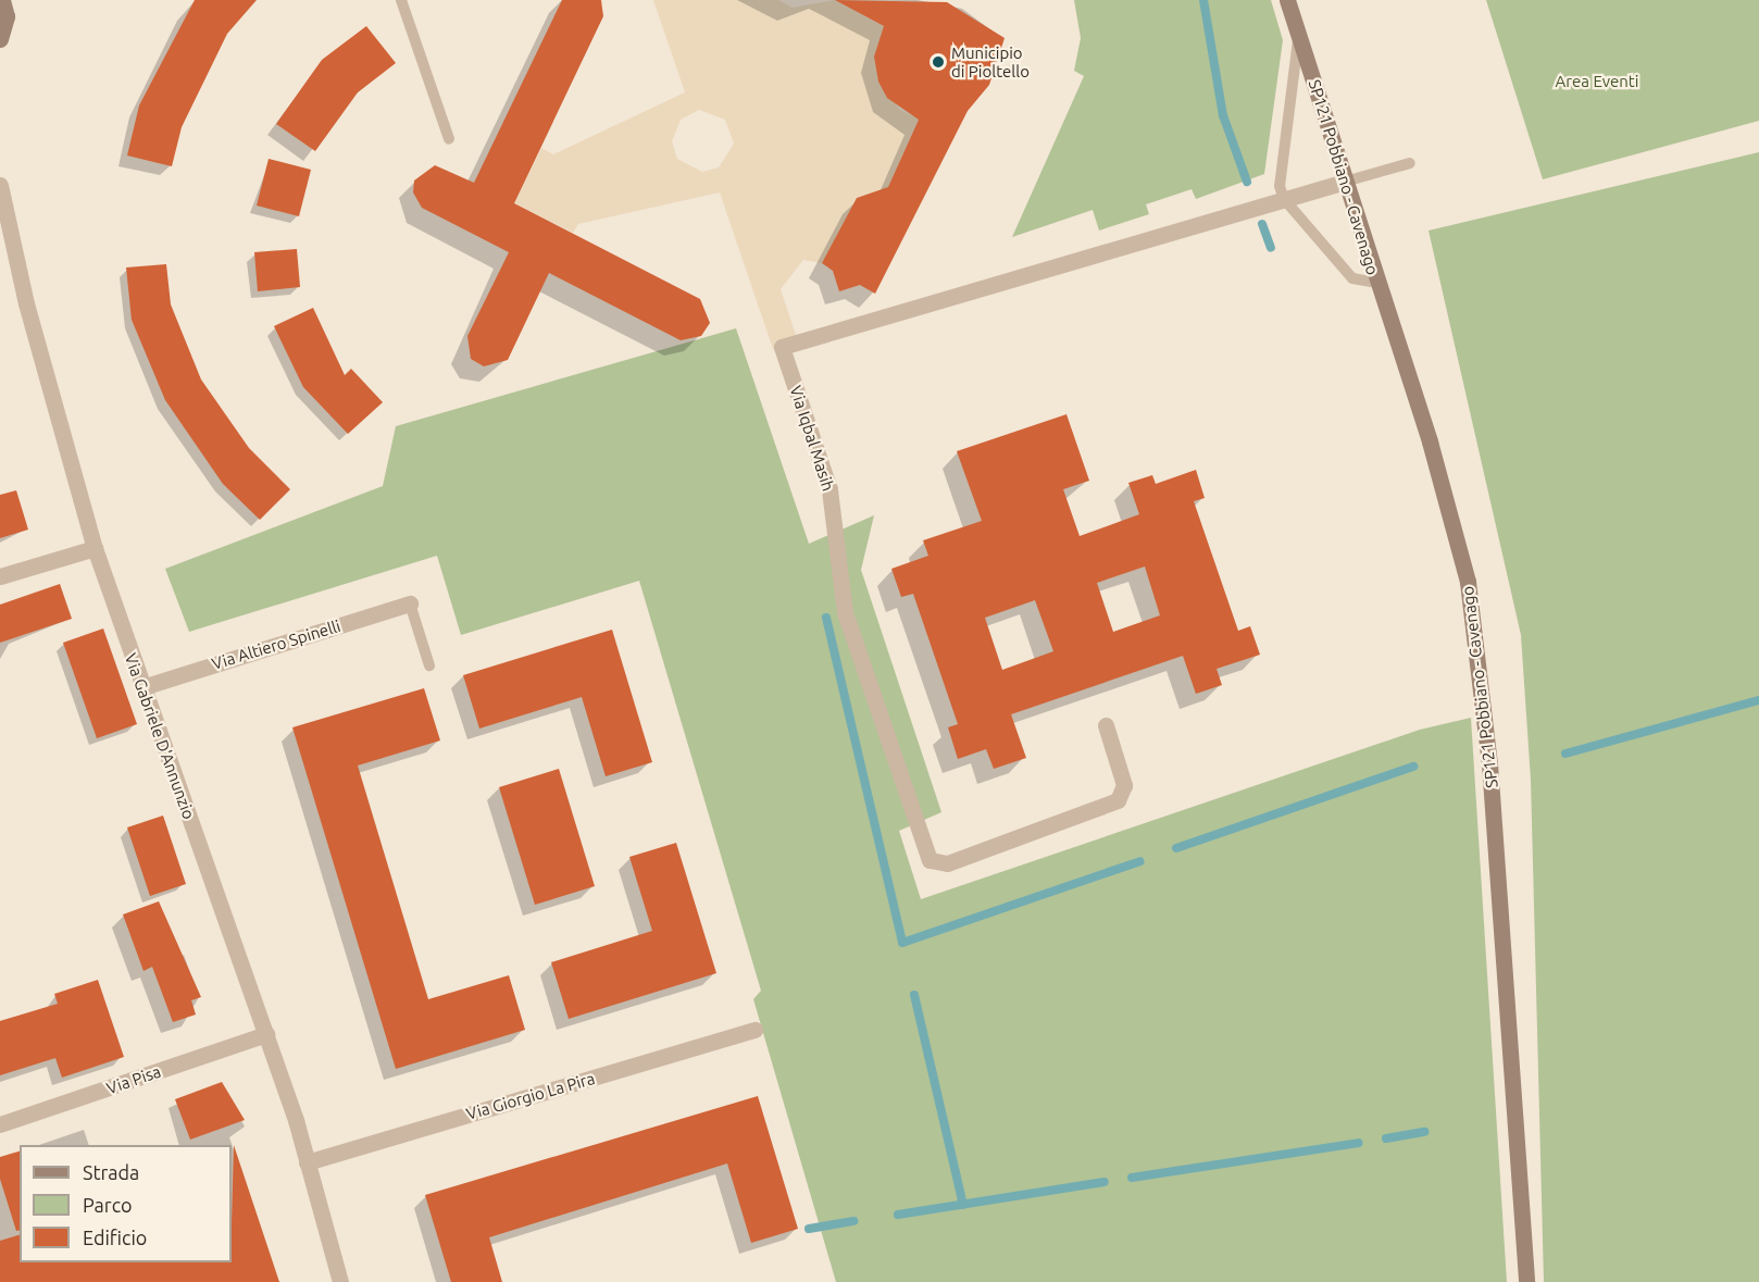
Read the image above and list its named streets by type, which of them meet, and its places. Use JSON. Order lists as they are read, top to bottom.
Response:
{
  "streets": {
    "street": [
      "SP121 Pobbiano - Cavenago",
      "Via Iqbal Masih",
      "Via Altiero Spinelli",
      "Via Gabriele D'Annunzio",
      "Via Pisa",
      "Via Giorgio La Pira"
    ]
  },
  "crossings": [
    ["SP121 Pobbiano - Cavenago", "Via Iqbal Masih"],
    ["Via Altiero Spinelli", "Via Gabriele D'Annunzio"],
    ["Via Gabriele D'Annunzio", "Via Pisa"],
    ["Via Gabriele D'Annunzio", "Via Giorgio La Pira"]
  ],
  "parks": ["Area Eventi"],
  "places": ["Municipio di Pioltello"],
  "legend": ["Strada", "Parco", "Edificio"]
}
